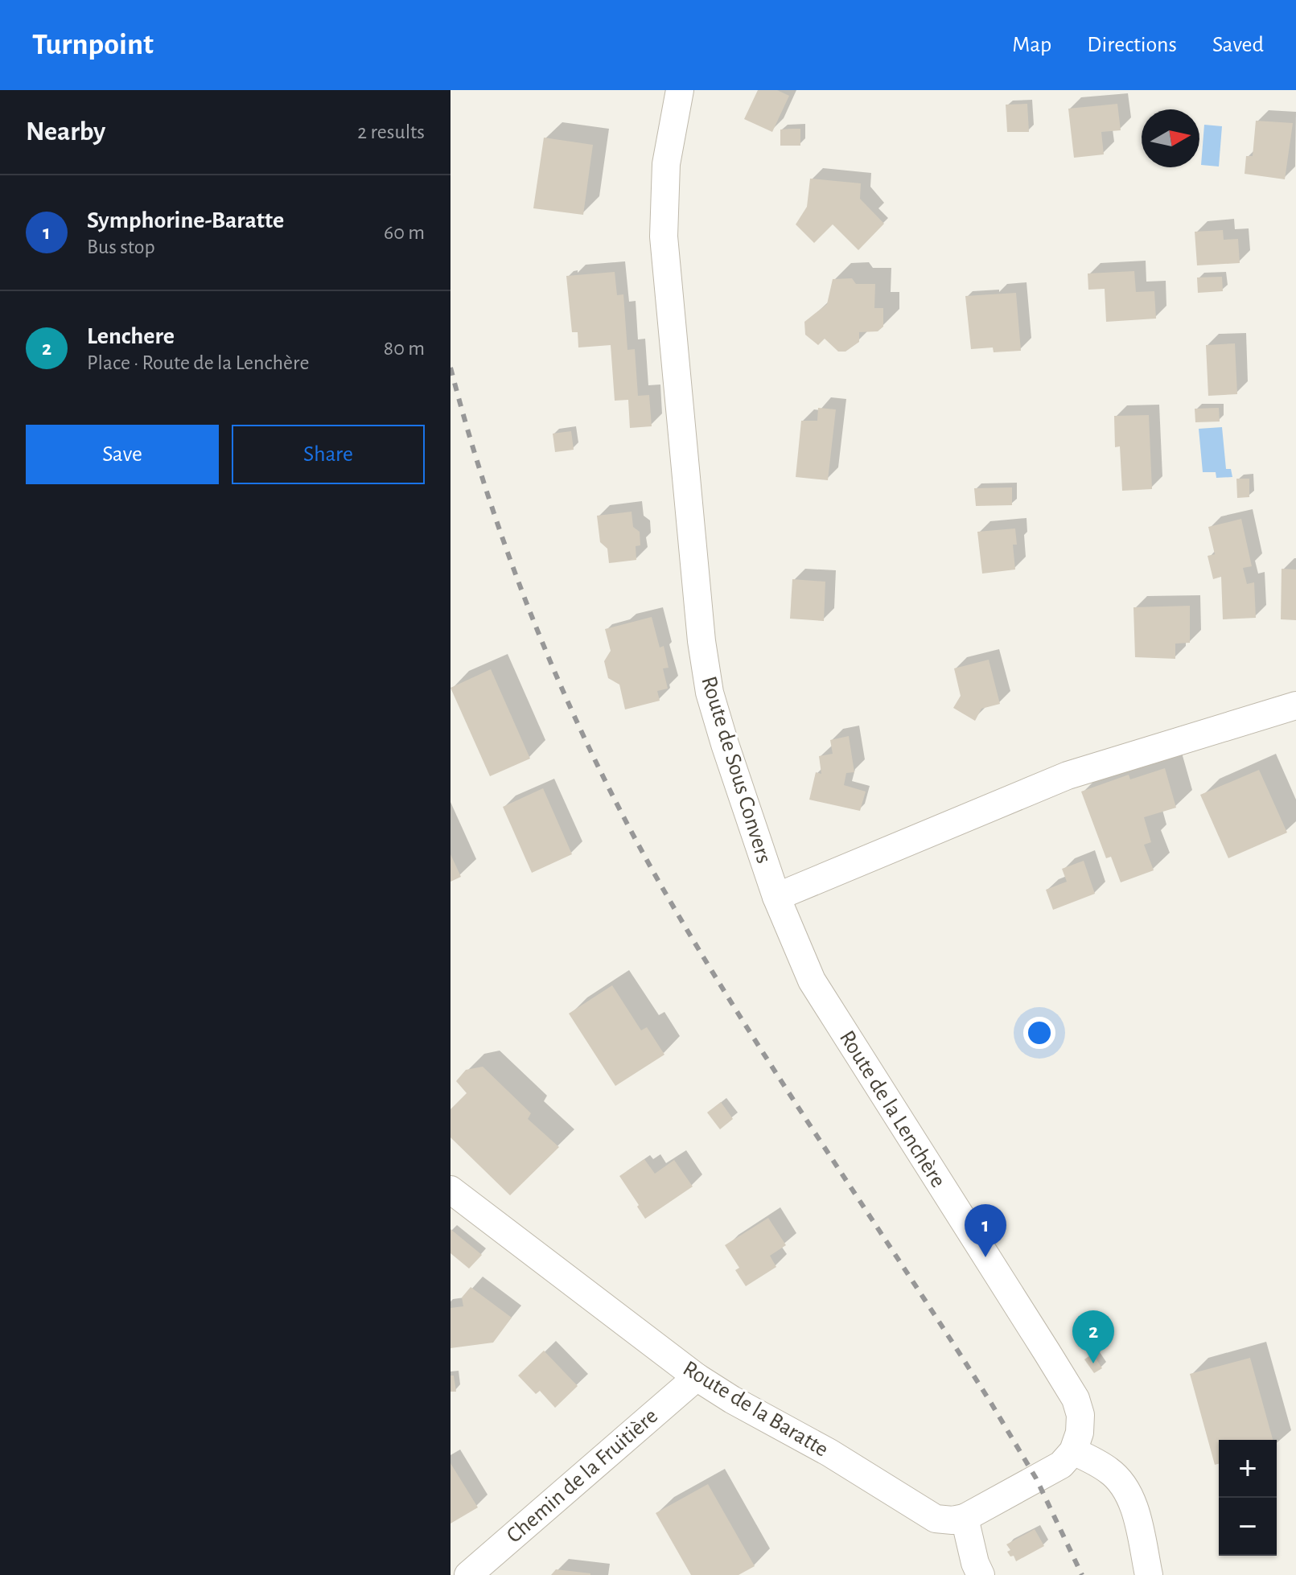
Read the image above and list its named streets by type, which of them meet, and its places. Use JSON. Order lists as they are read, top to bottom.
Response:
{
  "streets": {
    "street": [
      "Route de Sous Convers",
      "Route de la Lenchère",
      "Route de la Baratte",
      "Chemin de la Fruitière"
    ]
  },
  "crossings": [
    ["Route de Sous Convers", "Route de la Lenchère"],
    ["Route de la Baratte", "Chemin de la Fruitière"]
  ],
  "north": "right",
  "page": {
    "header": "Turnpoint",
    "nav": ["Map", "Directions", "Saved"],
    "heading": ["Nearby", "2 results"],
    "list": [
      {
        "mark": "1",
        "name": "Symphorine-Baratte",
        "note": "Bus stop",
        "value": "60 m"
      },
      {
        "mark": "2",
        "name": "Lenchere",
        "note": "Place · Route de la Lenchère",
        "value": "80 m"
      }
    ],
    "buttons": ["Save", "Share"],
    "pins": ["1", "2"],
    "map_buttons": ["+", "−"]
  }
}
